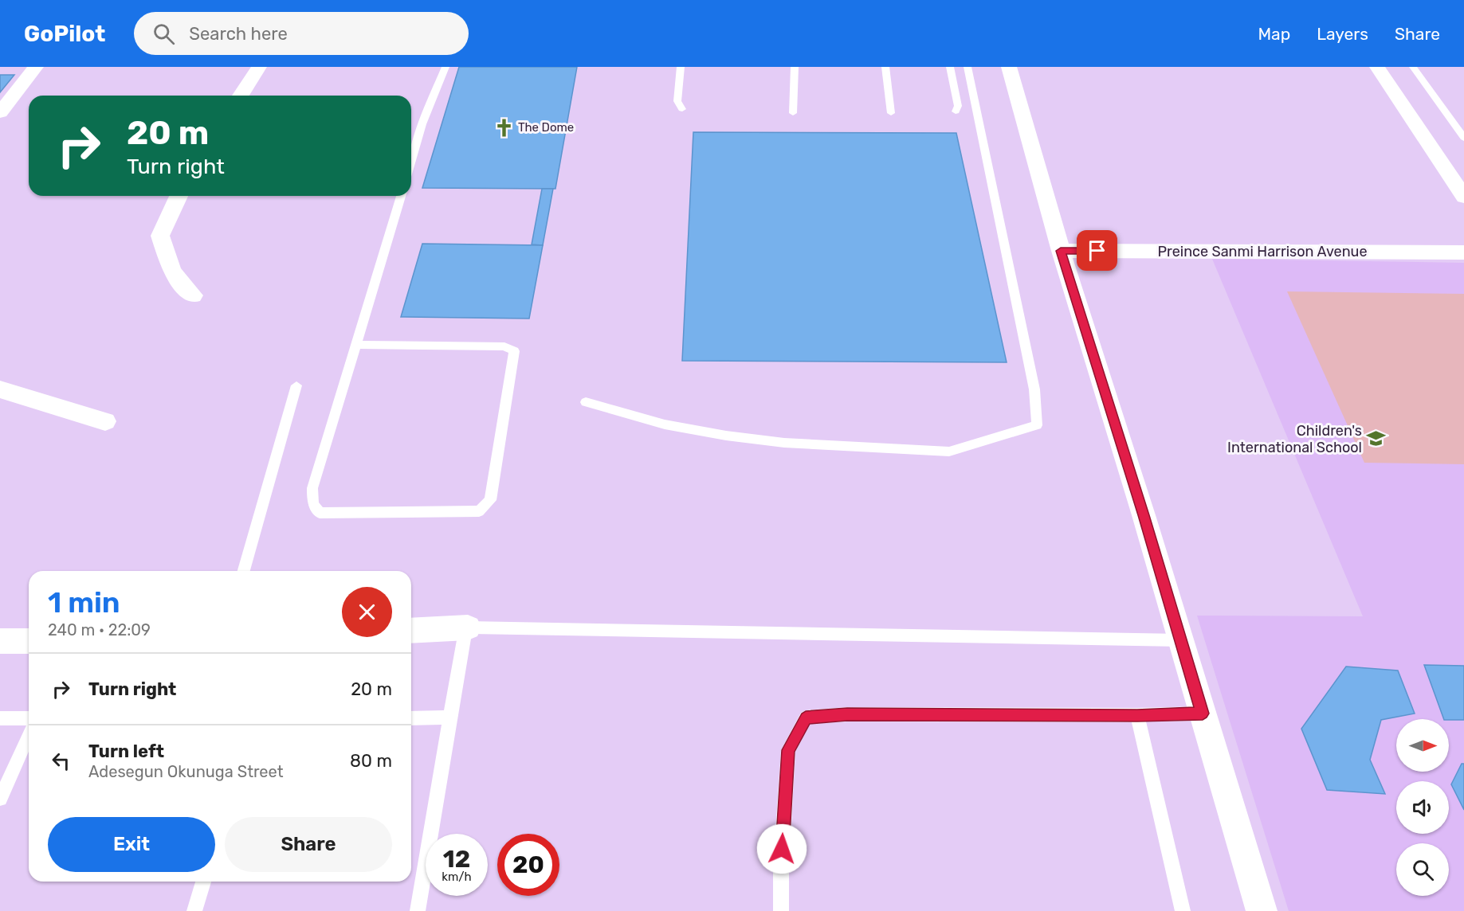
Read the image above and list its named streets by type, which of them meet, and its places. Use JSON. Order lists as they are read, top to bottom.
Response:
{
  "streets": {
    "street": ["Preince Sanmi Harrison Avenue"]
  },
  "places": {
    "church": ["The Dome"],
    "school or university": ["Children's International School"]
  },
  "north": "right",
  "page": {
    "header": "GoPilot",
    "search": "Search here",
    "nav": ["Map", "Layers", "Share"],
    "turn": ["20 m", "Turn right"],
    "heading": ["1 min", "240 m · 22:09"],
    "list": [
      {
        "name": "Turn right",
        "value": "20 m"
      },
      {
        "name": "Turn left",
        "note": "Adesegun Okunuga Street",
        "value": "80 m"
      }
    ],
    "buttons": ["Exit", "Share"],
    "speed": "12 km/h",
    "limit": "20"
  }
}
